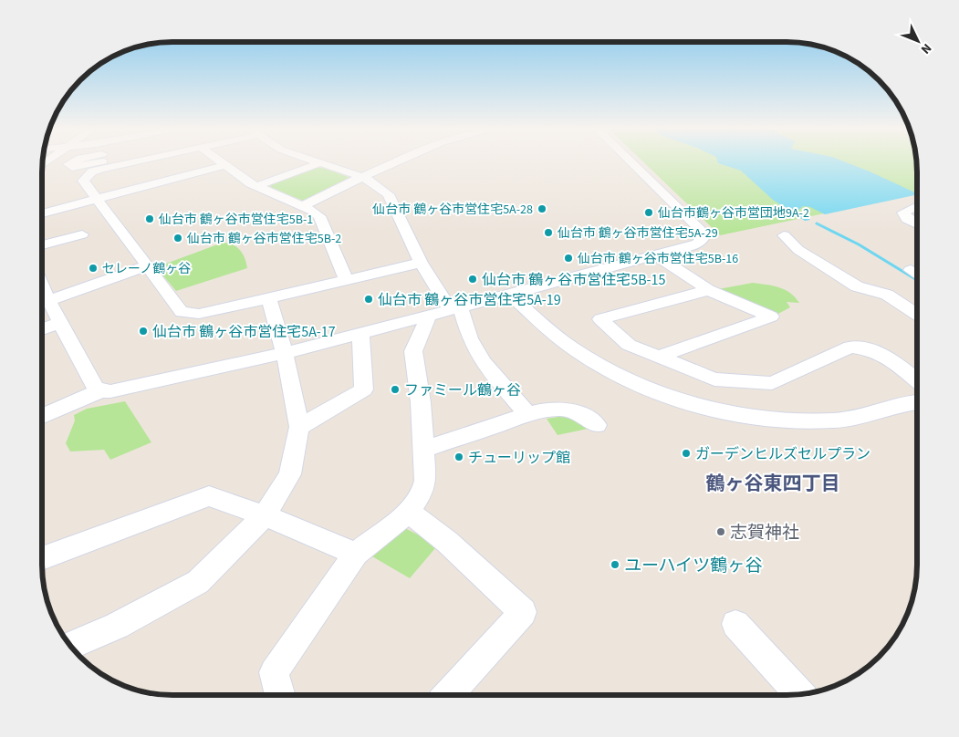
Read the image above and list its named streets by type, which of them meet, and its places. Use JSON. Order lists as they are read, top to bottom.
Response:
{
  "districts": ["鶴ヶ谷東四丁目"],
  "places": [
    "仙台市 鶴ヶ谷市営住宅5A-28",
    "仙台市鶴ヶ谷市営団地9A-2",
    "仙台市 鶴ヶ谷市営住宅5B-1",
    "仙台市 鶴ヶ谷市営住宅5A-29",
    "仙台市 鶴ヶ谷市営住宅5B-2",
    "仙台市 鶴ヶ谷市営住宅5B-16",
    "セレーノ鶴ヶ谷",
    "仙台市 鶴ヶ谷市営住宅5B-15",
    "仙台市 鶴ヶ谷市営住宅5A-19",
    "仙台市 鶴ヶ谷市営住宅5A-17",
    "ファミール鶴ヶ谷",
    "ガーデンヒルズセルプラン",
    "チューリップ館",
    "志賀神社",
    "ユーハイツ鶴ヶ谷"
  ],
  "north": "bottom right"
}
